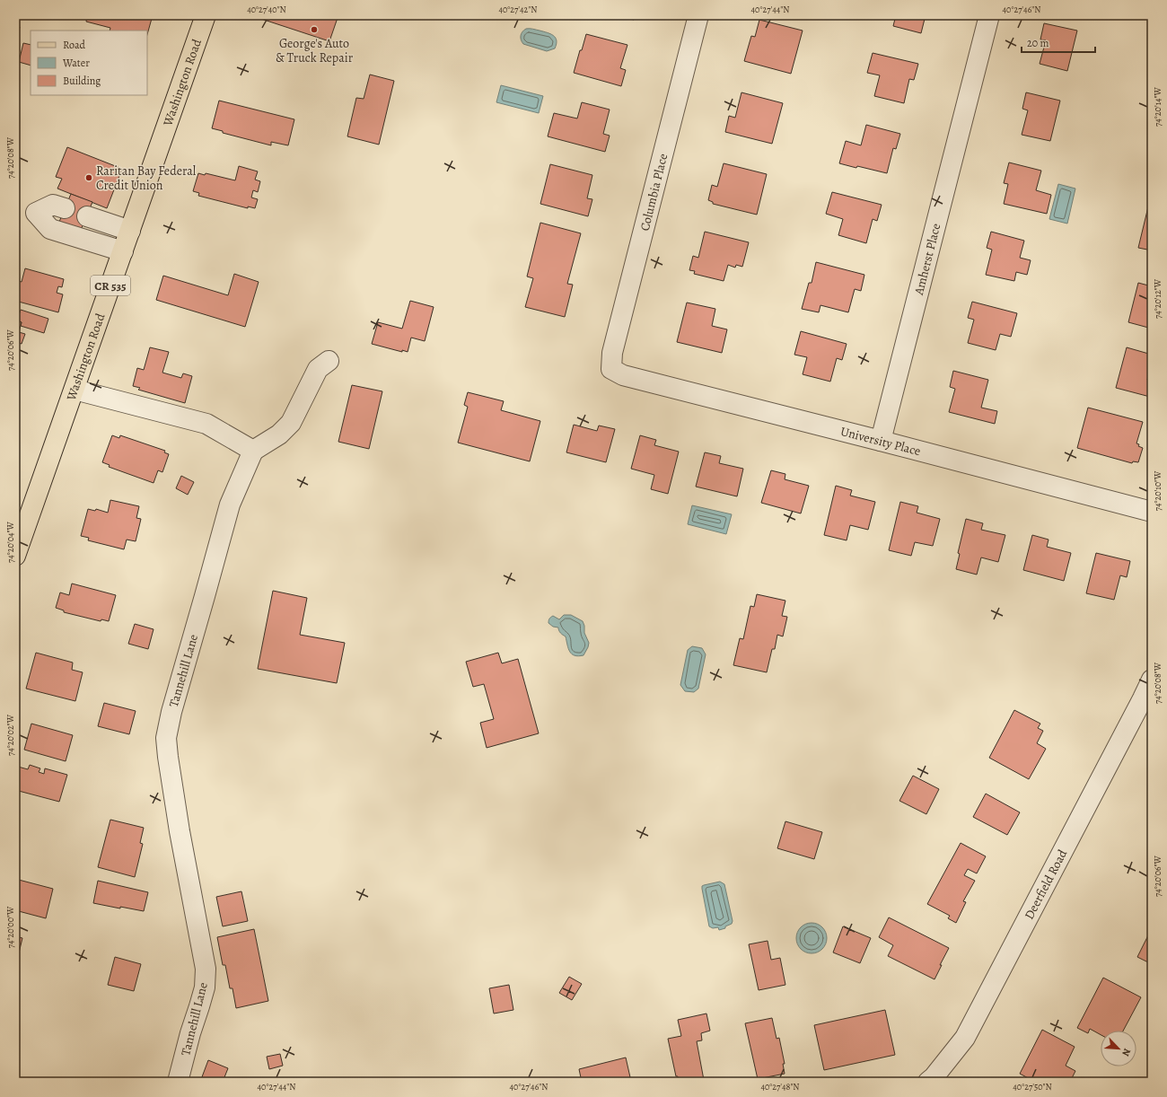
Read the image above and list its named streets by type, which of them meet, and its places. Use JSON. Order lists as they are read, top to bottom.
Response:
{
  "streets": {
    "main road": ["Washington Road", "CR 535"],
    "street": [
      "Columbia Place",
      "Amherst Place",
      "University Place",
      "Tannehill Lane",
      "Deerfield Road"
    ]
  },
  "crossings": [
    ["Columbia Place", "University Place"],
    ["Amherst Place", "University Place"]
  ],
  "places": ["George's Auto & Truck Repair", "Raritan Bay Federal Credit Union"],
  "legend": ["Road", "Water", "Building"],
  "scale_bar": "20 m",
  "north": "bottom right",
  "coordinates": [
    "40°27'40\"N",
    "40°27'42\"N",
    "40°27'44\"N",
    "40°27'46\"N",
    "74°20'14\"W",
    "74°20'08\"W",
    "74°20'12\"W",
    "74°20'06\"W",
    "74°20'10\"W",
    "74°20'04\"W",
    "74°20'02\"W",
    "74°20'00\"W",
    "40°27'48\"N",
    "40°27'50\"N"
  ]
}
